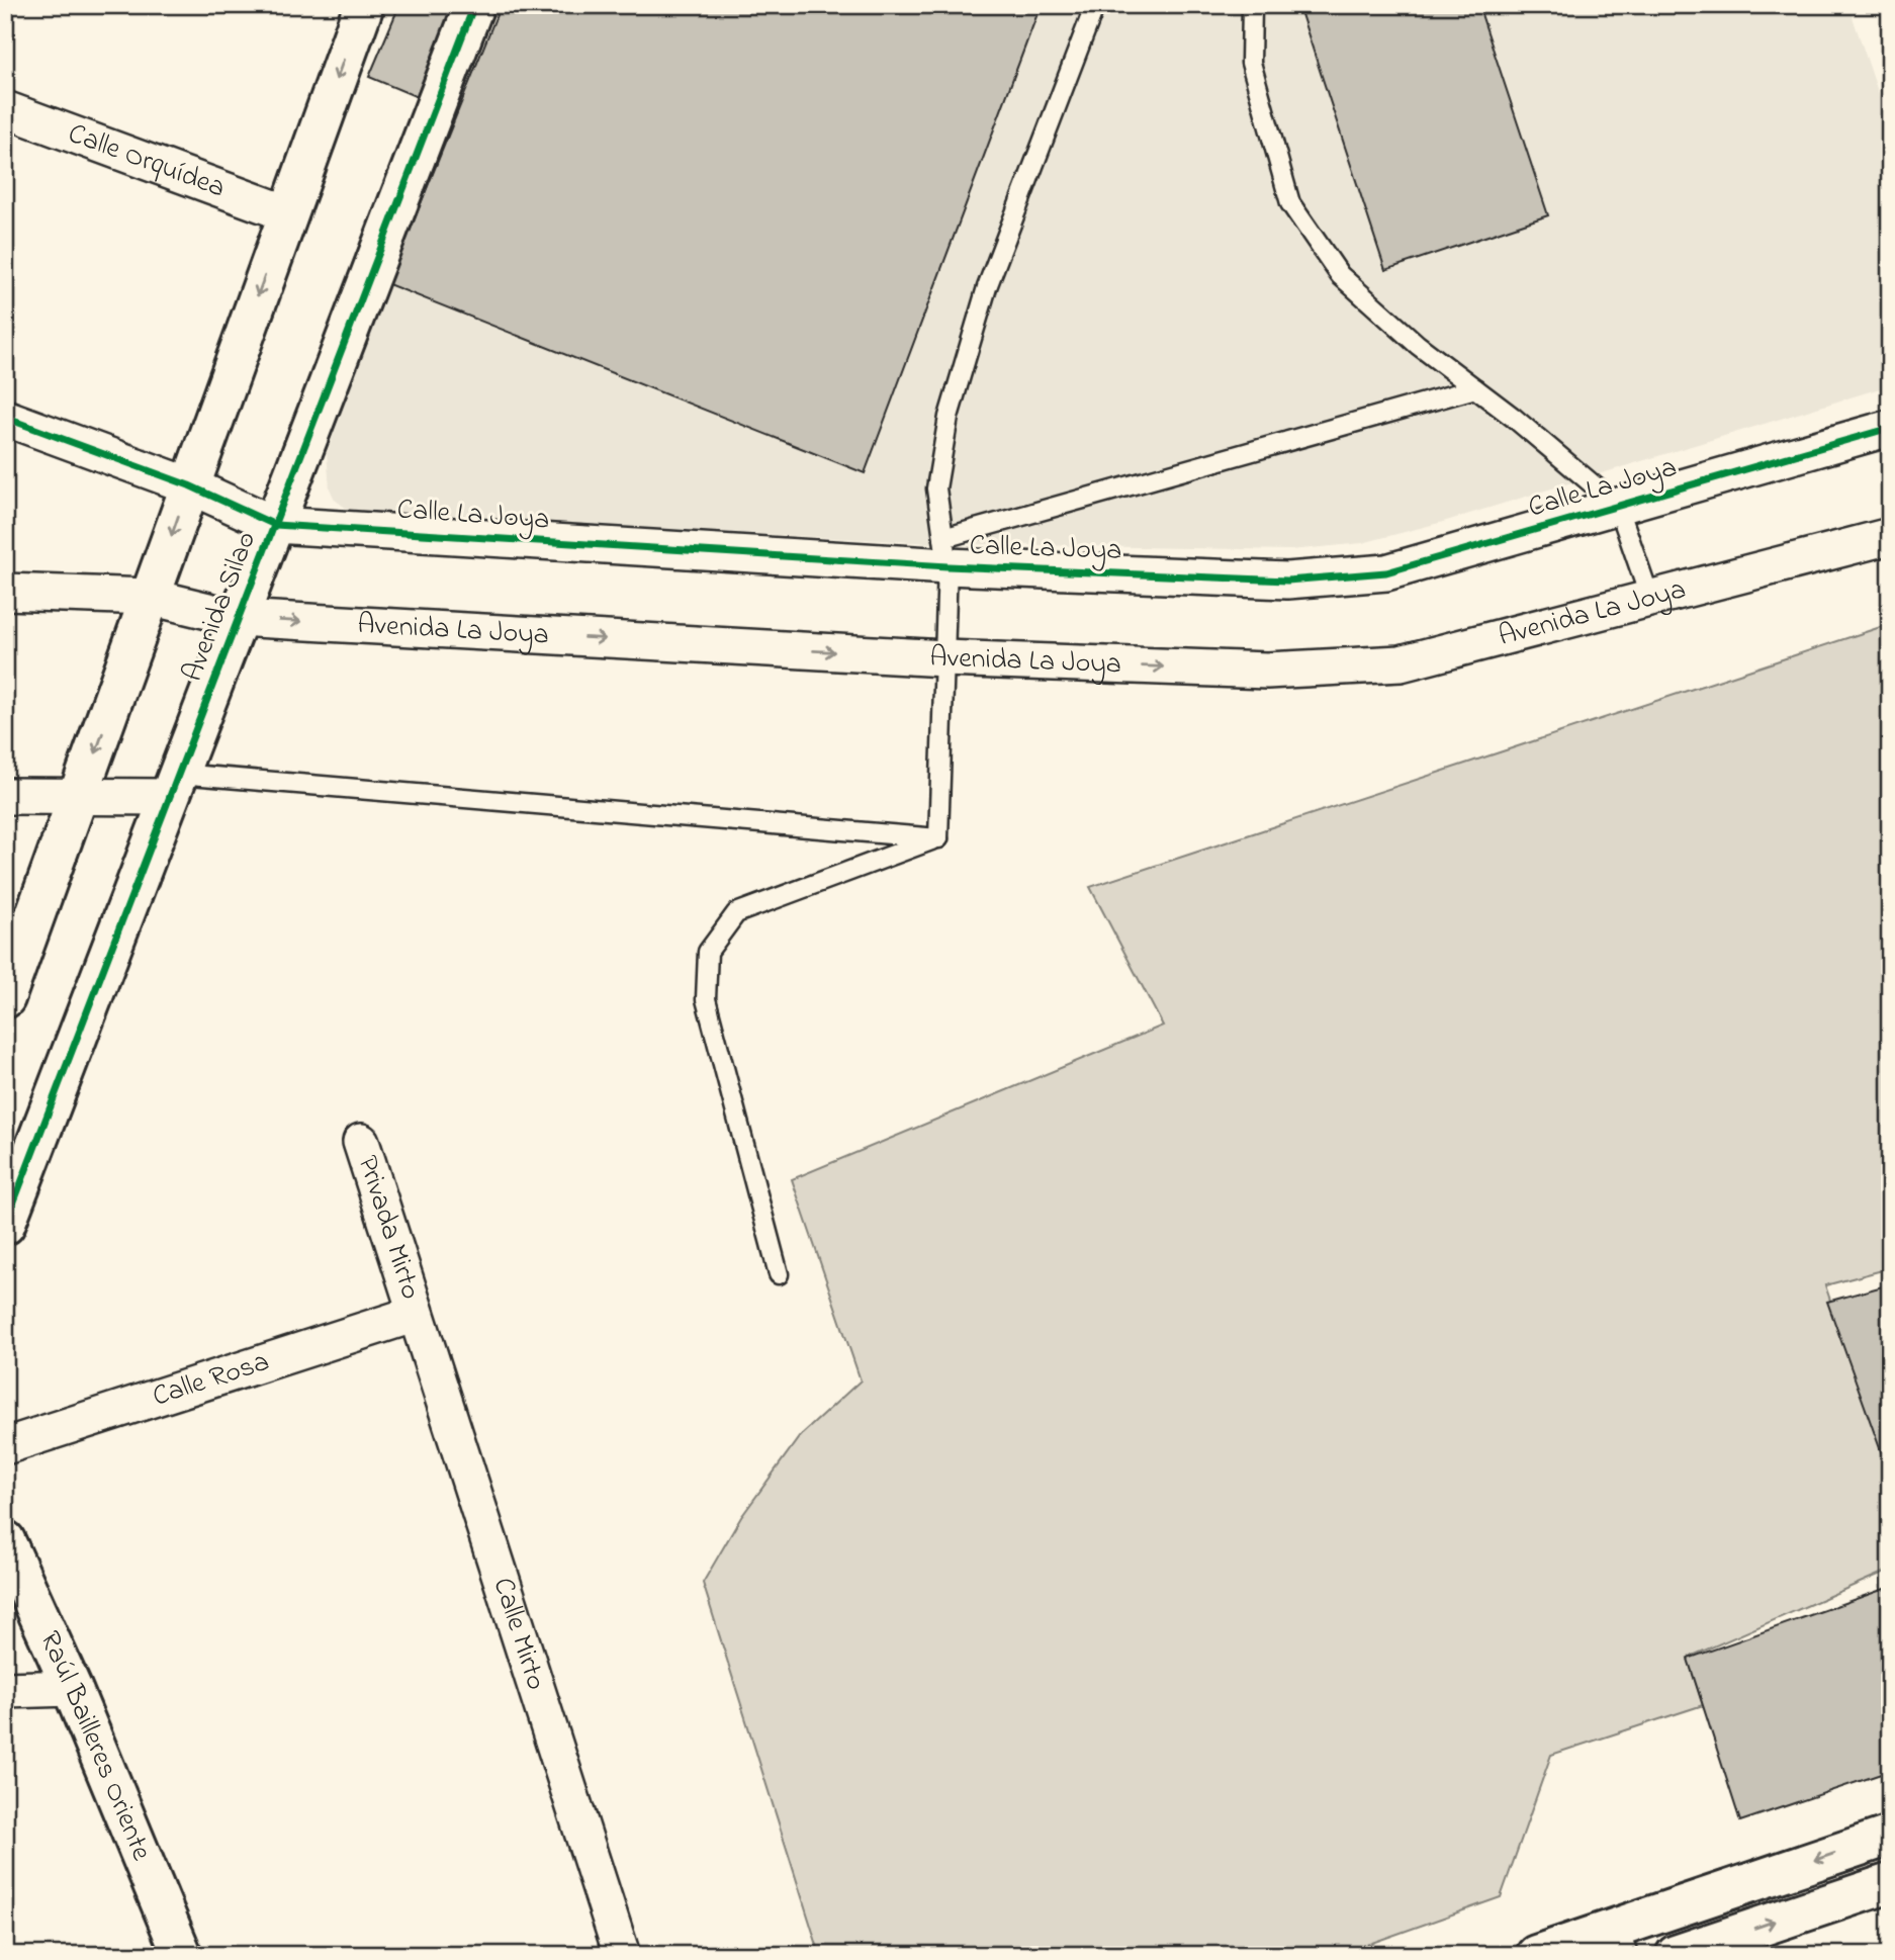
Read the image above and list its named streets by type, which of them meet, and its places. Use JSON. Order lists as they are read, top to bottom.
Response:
{
  "streets": {
    "street": [
      "Calle Orquídea",
      "Calle La Joya",
      "Avenida Silao",
      "Avenida La Joya",
      "Privada Mirto",
      "Calle Rosa",
      "Calle Mirto",
      "Raúl Bailleres Oriente"
    ]
  },
  "crossings": [
    ["Calle La Joya", "Avenida Silao"],
    ["Avenida Silao", "Avenida La Joya"],
    ["Privada Mirto", "Calle Rosa"],
    ["Privada Mirto", "Calle Mirto"],
    ["Calle Rosa", "Calle Mirto"]
  ],
  "one_way": ["Avenida La Joya"]
}
